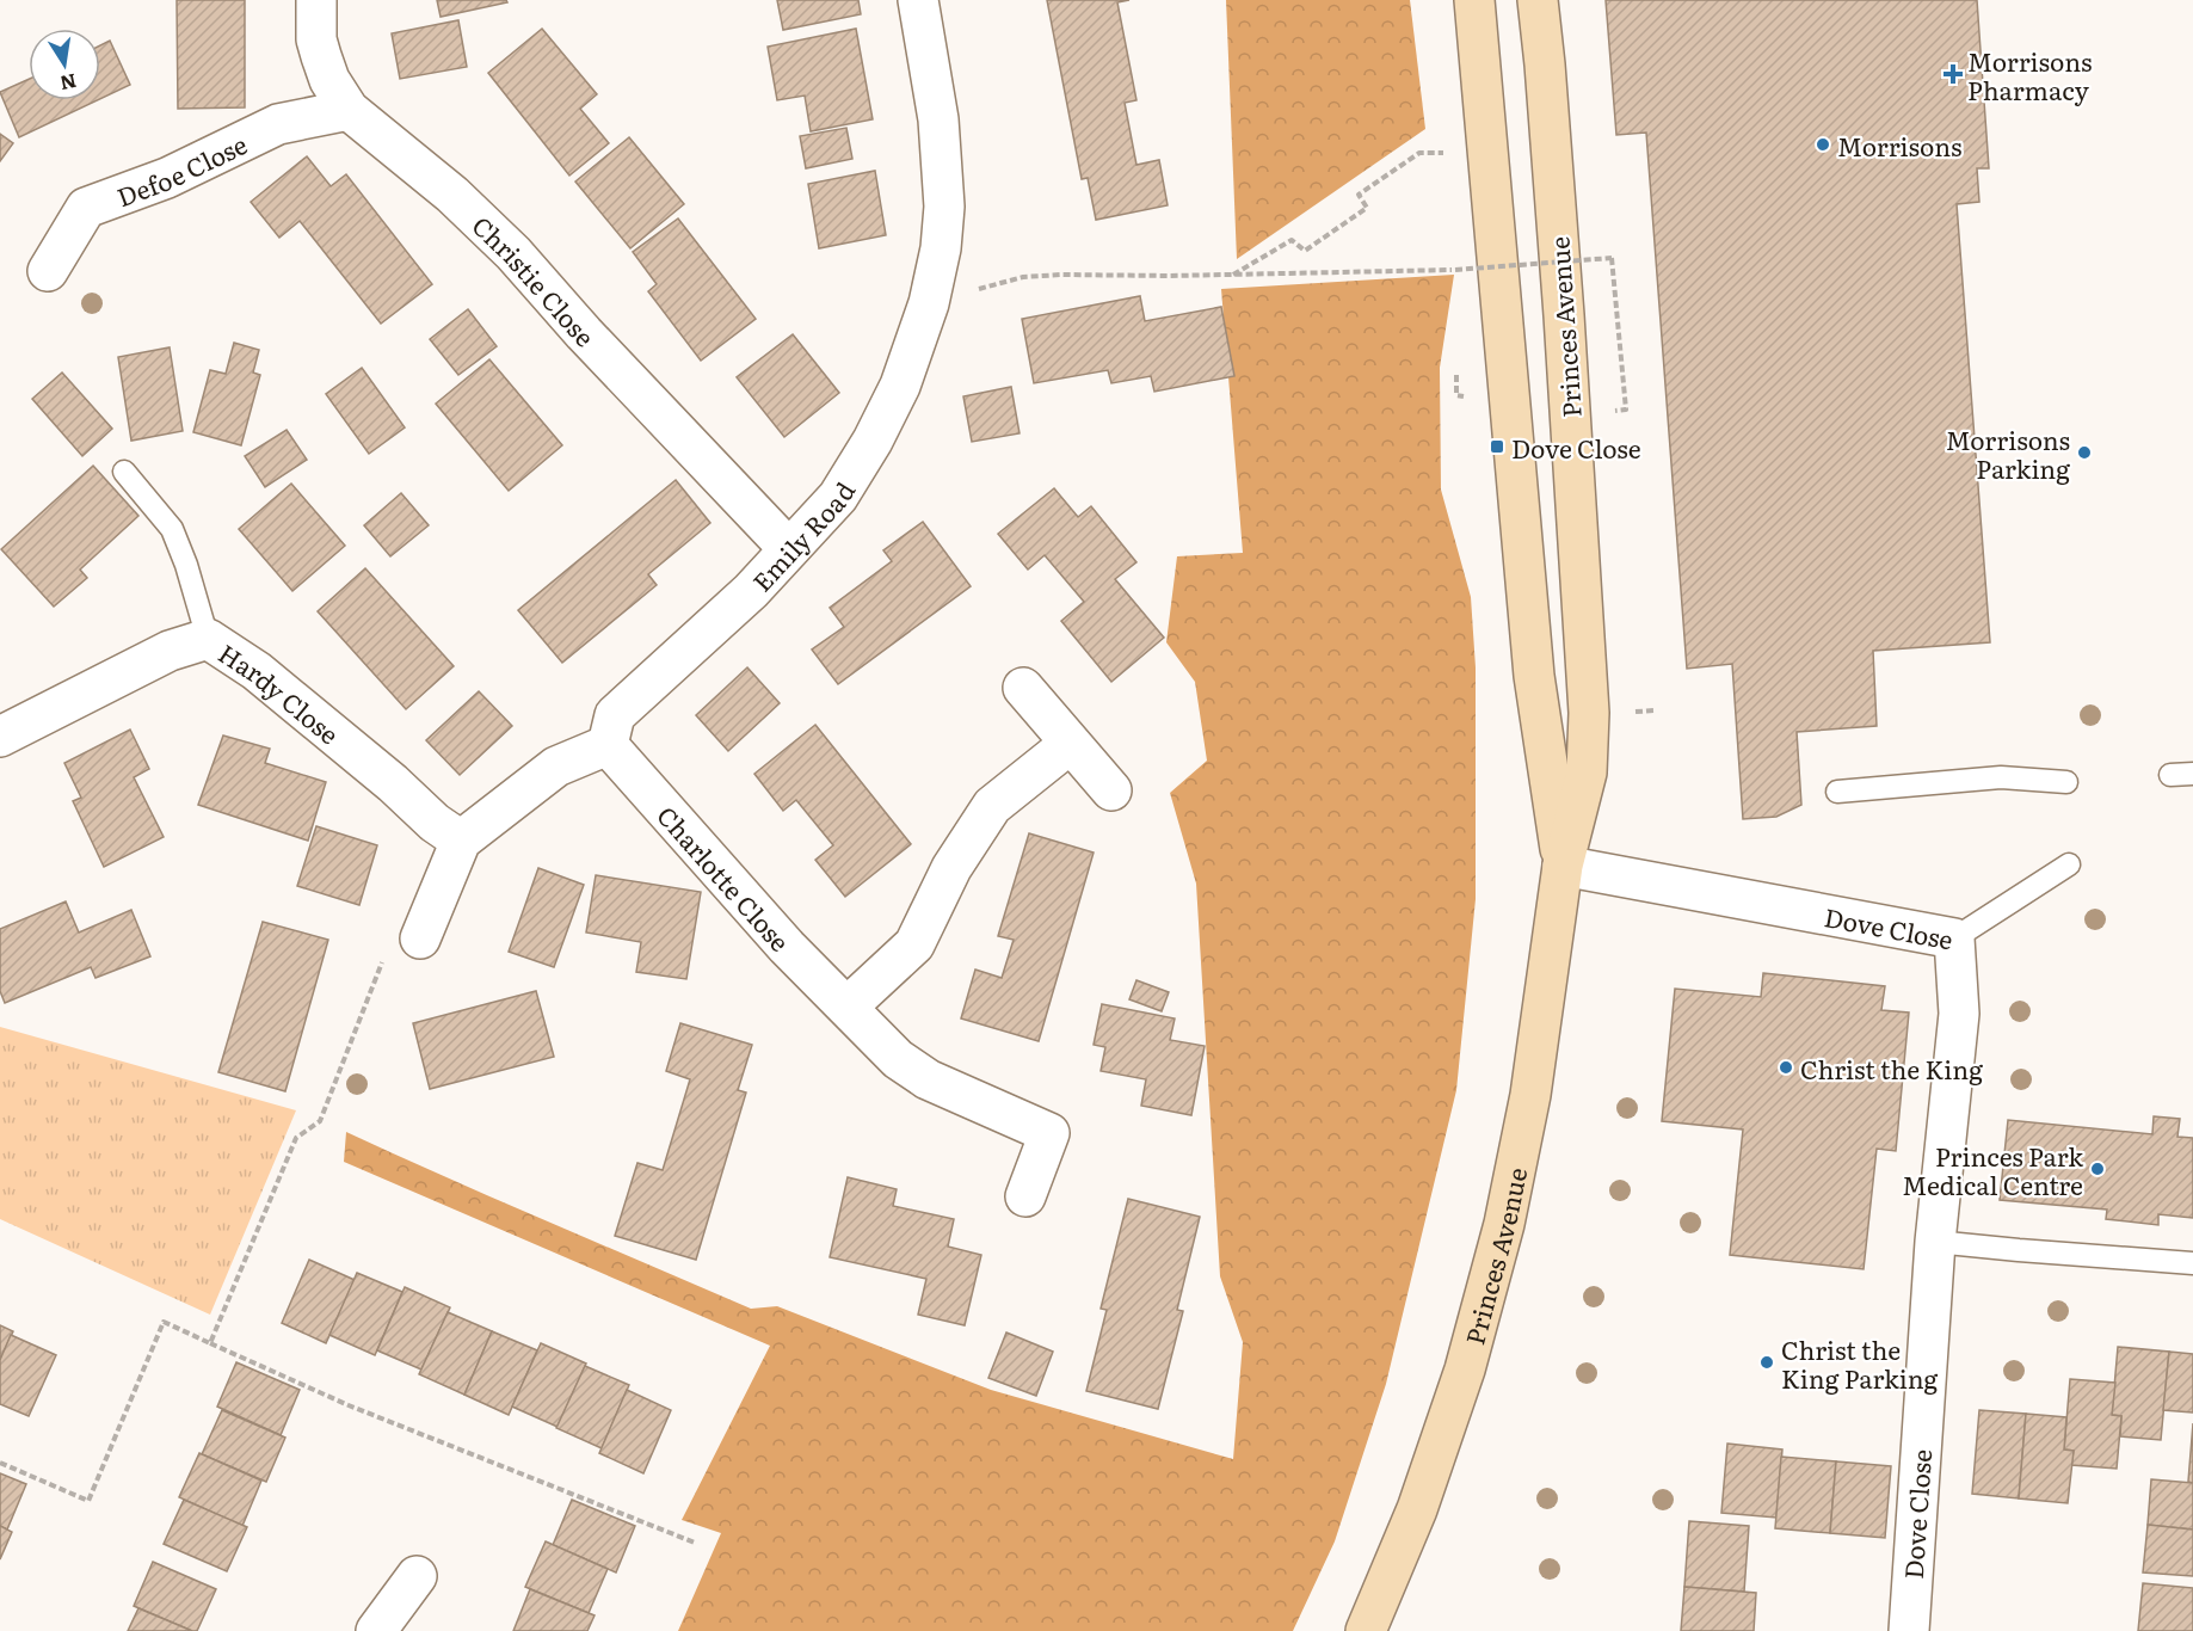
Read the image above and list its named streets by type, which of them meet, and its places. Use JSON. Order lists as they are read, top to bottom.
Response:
{
  "streets": {
    "street": [
      "Defoe Close",
      "Christie Close",
      "Princes Avenue",
      "Emily Road",
      "Hardy Close",
      "Charlotte Close",
      "Dove Close"
    ]
  },
  "crossings": [
    ["Defoe Close", "Christie Close"],
    ["Christie Close", "Emily Road"],
    ["Princes Avenue", "Dove Close"],
    ["Emily Road", "Charlotte Close"]
  ],
  "places": {
    "health": ["Morrisons Pharmacy"],
    "other": [
      "Morrisons",
      "Morrisons Parking",
      "Christ the King",
      "Princes Park Medical Centre",
      "Christ the King Parking"
    ],
    "transit": ["Dove Close"]
  },
  "north": "bottom"
}
